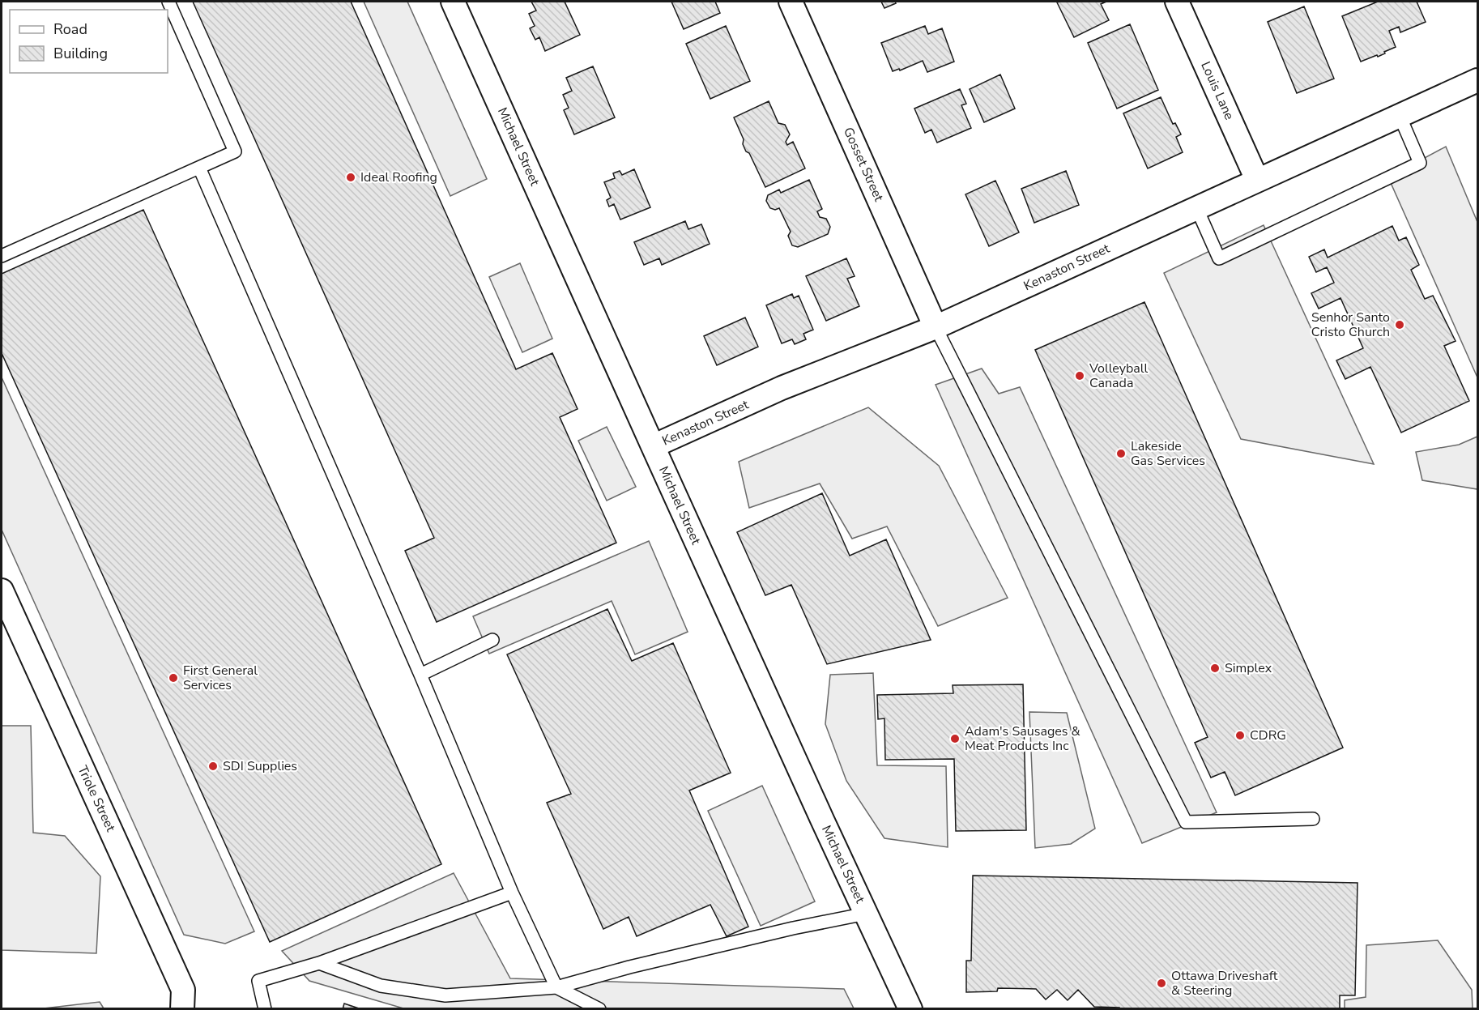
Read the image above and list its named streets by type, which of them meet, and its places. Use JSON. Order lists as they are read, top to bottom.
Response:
{
  "streets": {
    "street": [
      "Louis Lane",
      "Michael Street",
      "Gosset Street",
      "Kenaston Street",
      "Triole Street"
    ]
  },
  "crossings": [
    ["Louis Lane", "Kenaston Street"],
    ["Michael Street", "Kenaston Street"],
    ["Gosset Street", "Kenaston Street"]
  ],
  "places": [
    "Ideal Roofing",
    "Senhor Santo Cristo Church",
    "Volleyball Canada",
    "Lakeside Gas Services",
    "Simplex",
    "First General Services",
    "CDRG",
    "Adam's Sausages & Meat Products Inc",
    "SDI Supplies",
    "Ottawa Driveshaft & Steering"
  ],
  "legend": ["Road", "Building"]
}
